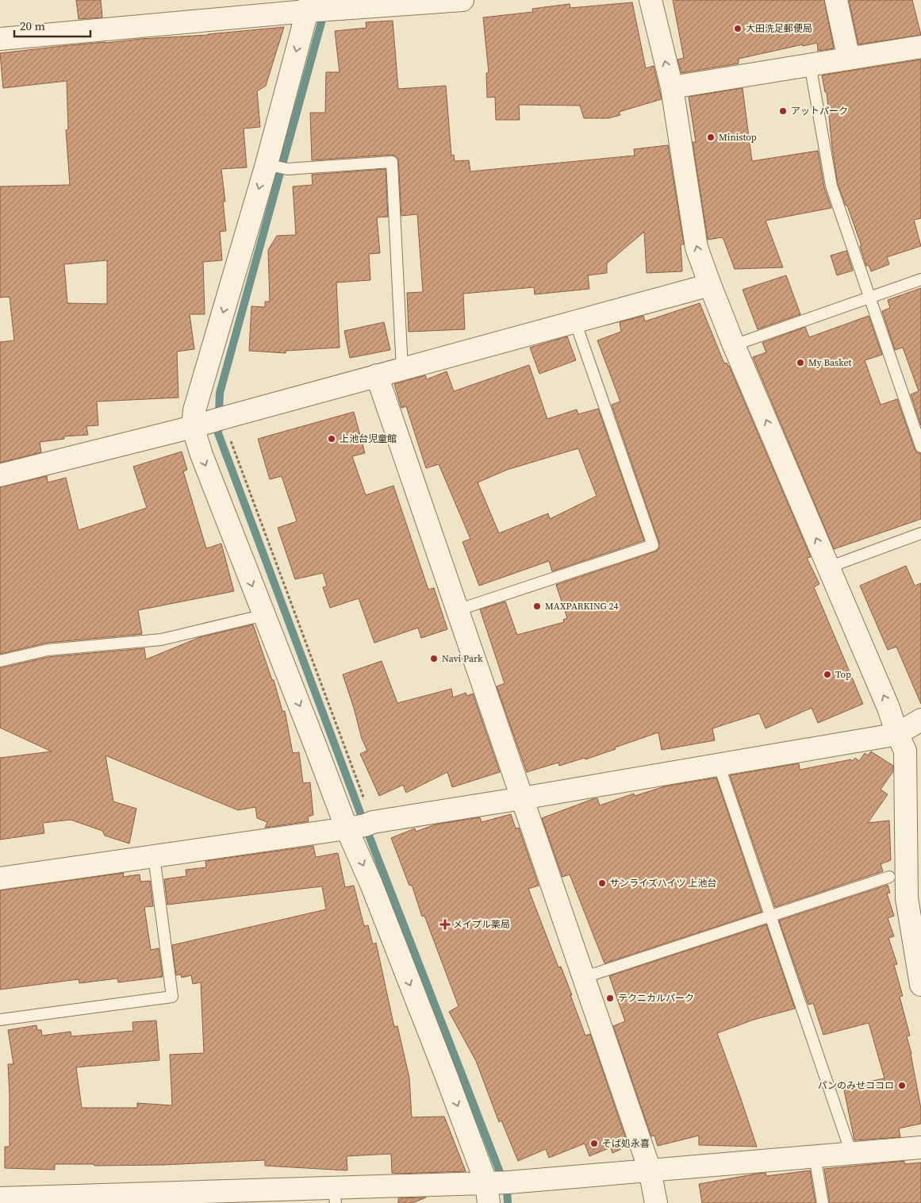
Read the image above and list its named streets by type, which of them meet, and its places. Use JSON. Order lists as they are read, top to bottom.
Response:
{
  "places": {
    "other": [
      "大田洗足郵便局",
      "アットパーク",
      "Ministop",
      "My Basket",
      "上池台児童館",
      "MAXPARKING 24",
      "Navi Park",
      "Top",
      "サンライズハイツ 上池台",
      "テクニカルパーク",
      "パンのみせココロ",
      "そば処永喜"
    ],
    "health": ["メイプル薬局"]
  },
  "scale_bar": "20 m"
}
